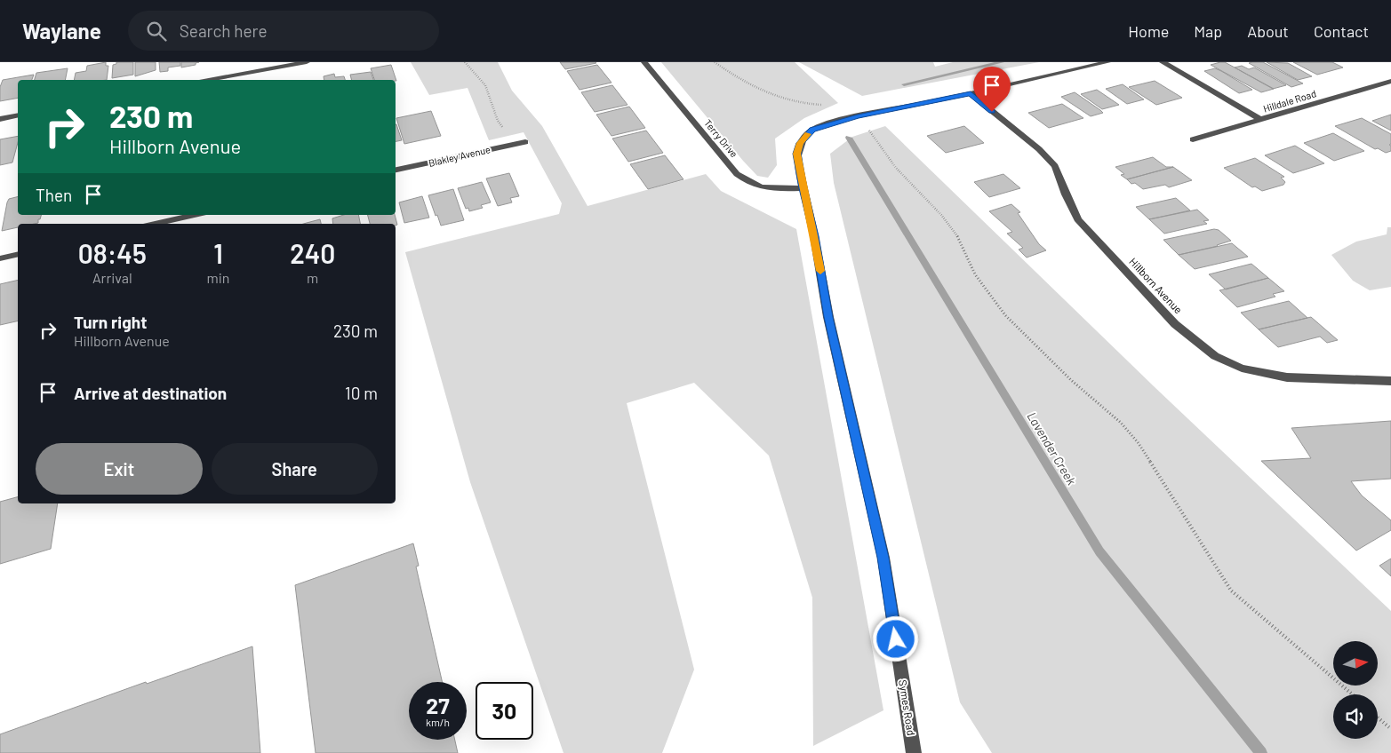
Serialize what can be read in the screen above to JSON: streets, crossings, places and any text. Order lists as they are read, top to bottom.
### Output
{
  "streets": {
    "street": [
      "Hilldale Road",
      "Terry Drive",
      "Blakley Avenue",
      "Hillborn Avenue",
      "Symes Road"
    ]
  },
  "crossings": [
    ["Terry Drive", "Symes Road"],
    ["Hillborn Avenue", "Symes Road"]
  ],
  "water": ["Lavender Creek"],
  "north": "right",
  "page": {
    "header": "Waylane",
    "search": "Search here",
    "nav": [
      "Home",
      "Map",
      "About",
      "Contact"
    ],
    "turn": ["230 m", "Hillborn Avenue"],
    "then": "Then",
    "eta": [
      "08:45",
      "Arrival",
      "1",
      "min",
      "240",
      "m"
    ],
    "list": [
      {
        "name": "Turn right",
        "note": "Hillborn Avenue",
        "value": "230 m"
      },
      {
        "name": "Arrive at destination",
        "value": "10 m"
      }
    ],
    "buttons": ["Exit", "Share"],
    "speed": "27 km/h",
    "limit": "30"
  }
}
